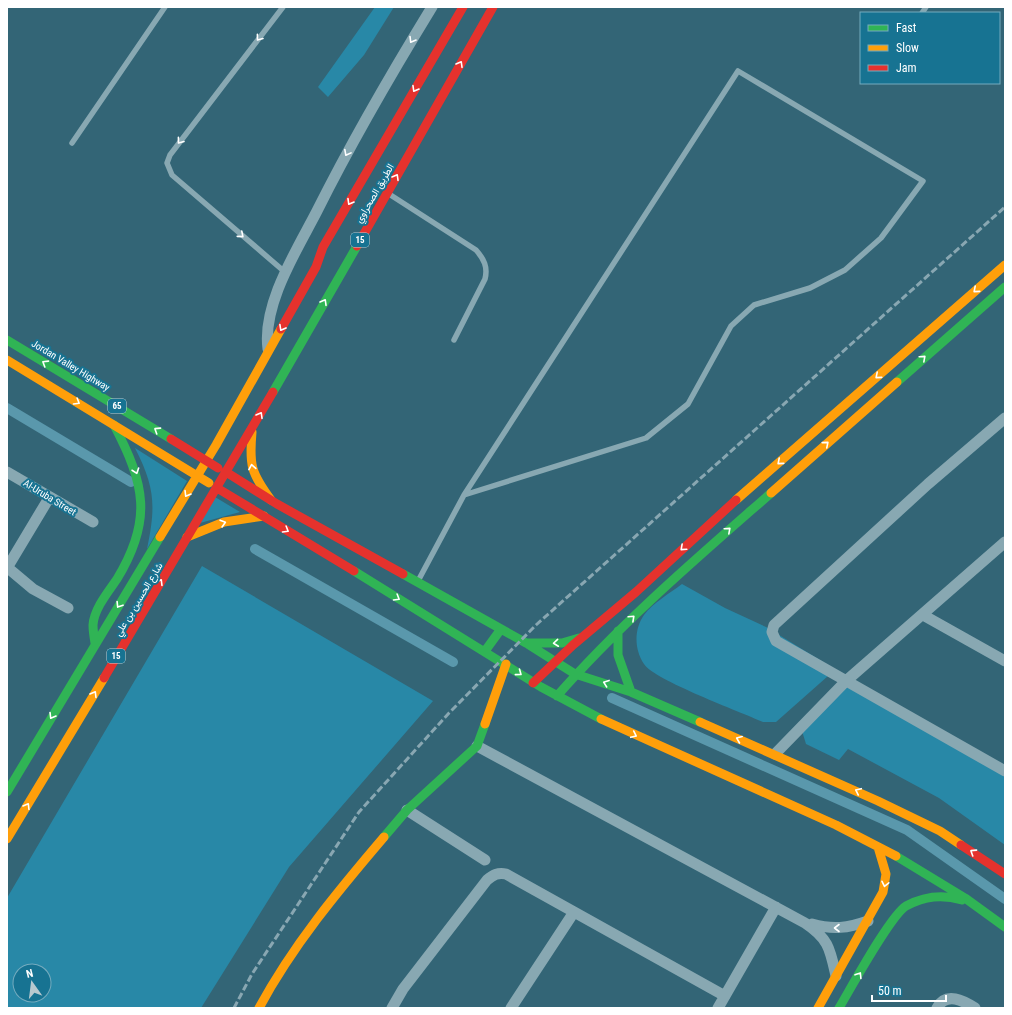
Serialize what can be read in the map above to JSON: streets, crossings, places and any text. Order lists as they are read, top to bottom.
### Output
{
  "streets": {
    "main road": [
      "الطريق الصحراوي",
      "15",
      "Jordan Valley Highway",
      "65",
      "شارع الحسين بن علي"
    ],
    "street": ["Al-Uruba Street"]
  },
  "crossings": [
    ["الطريق الصحراوي", "Jordan Valley Highway"],
    ["الطريق الصحراوي", "شارع الحسين بن علي"],
    ["Jordan Valley Highway", "شارع الحسين بن علي"],
    ["65", "شارع الحسين بن علي"]
  ],
  "legend": ["Fast", "Slow", "Jam"],
  "scale_bar": "50 m",
  "north": "top"
}
